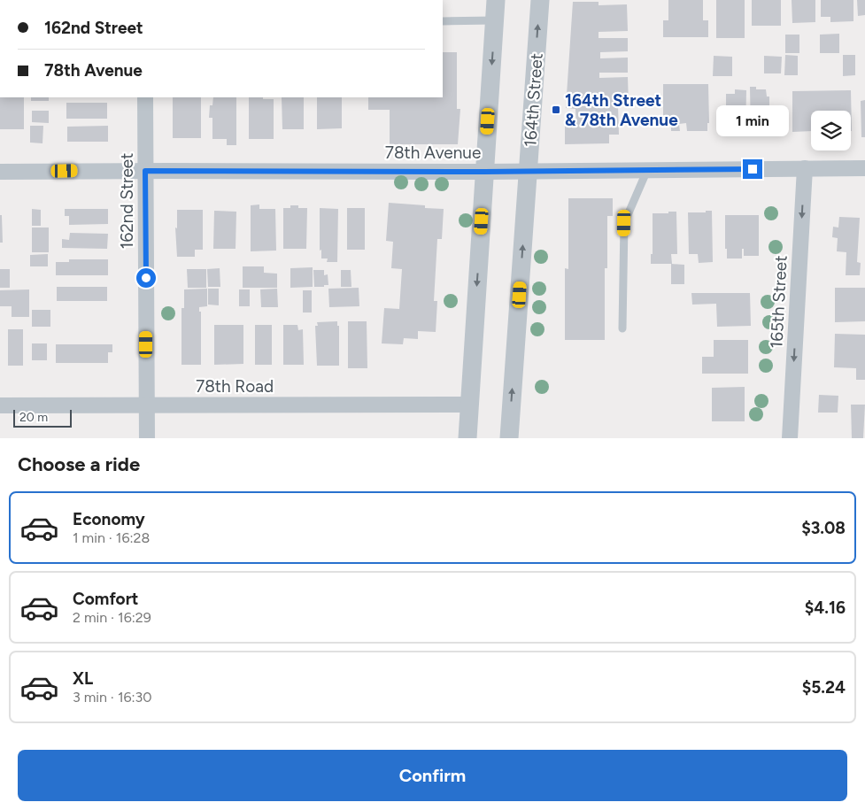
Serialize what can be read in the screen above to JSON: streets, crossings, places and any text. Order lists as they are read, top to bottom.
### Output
{
  "streets": {
    "street": [
      "164th Street",
      "78th Avenue",
      "162nd Street",
      "165th Street",
      "78th Road"
    ]
  },
  "crossings": [
    ["164th Street", "78th Avenue"],
    ["78th Avenue", "162nd Street"],
    ["78th Avenue", "165th Street"],
    ["162nd Street", "78th Road"]
  ],
  "one_way": ["165th Street"],
  "places": {
    "transit": ["164th Street & 78th Avenue"]
  },
  "scale_bar": "20 m",
  "page": {
    "banner": ["162nd Street", "78th Avenue"],
    "bubble": "1 min",
    "scale": "20 m",
    "heading": "Choose a ride",
    "list": [
      {
        "name": "Economy",
        "note": "1 min · 16:28",
        "value": "$3.08"
      },
      {
        "name": "Comfort",
        "note": "2 min · 16:29",
        "value": "$4.16"
      },
      {
        "name": "XL",
        "note": "3 min · 16:30",
        "value": "$5.24"
      }
    ],
    "buttons": "Confirm"
  }
}
